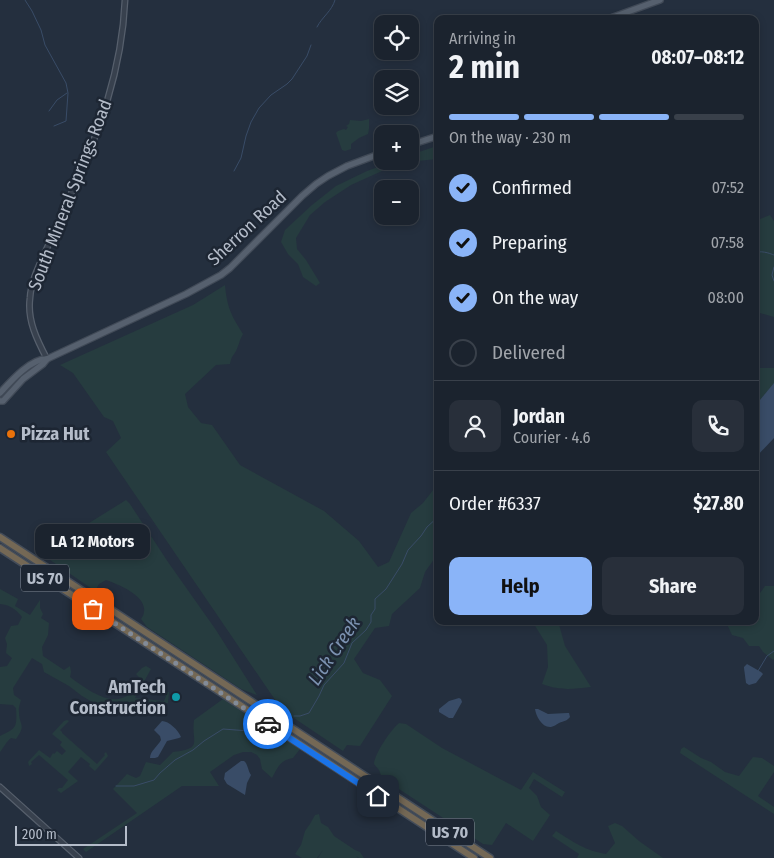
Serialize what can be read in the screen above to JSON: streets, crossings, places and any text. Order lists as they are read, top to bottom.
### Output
{
  "streets": {
    "highway": ["US 70"],
    "main road": ["Sherron Road"],
    "street": ["South Mineral Springs Road"]
  },
  "crossings": [
    ["South Mineral Springs Road", "Sherron Road"]
  ],
  "water": ["Lick Creek"],
  "places": ["Pizza Hut", "LA 12 Motors", "AmTech Construction"],
  "scale_bar": "200 m",
  "page": {
    "map_buttons": ["+", "−"],
    "heading": ["2 min", "Arriving in", "08:07–08:12"],
    "panel": [
      "Jordan",
      "Courier · 4.6",
      "Order #6337",
      "$27.80"
    ],
    "bar": "On the way · 230 m",
    "list": [
      ["Confirmed", "07:52"],
      ["Preparing", "07:58"],
      ["On the way", "08:00"],
      "Delivered"
    ],
    "bubble": "LA 12 Motors",
    "buttons": ["Help", "Share"],
    "scale": "200 m"
  }
}
